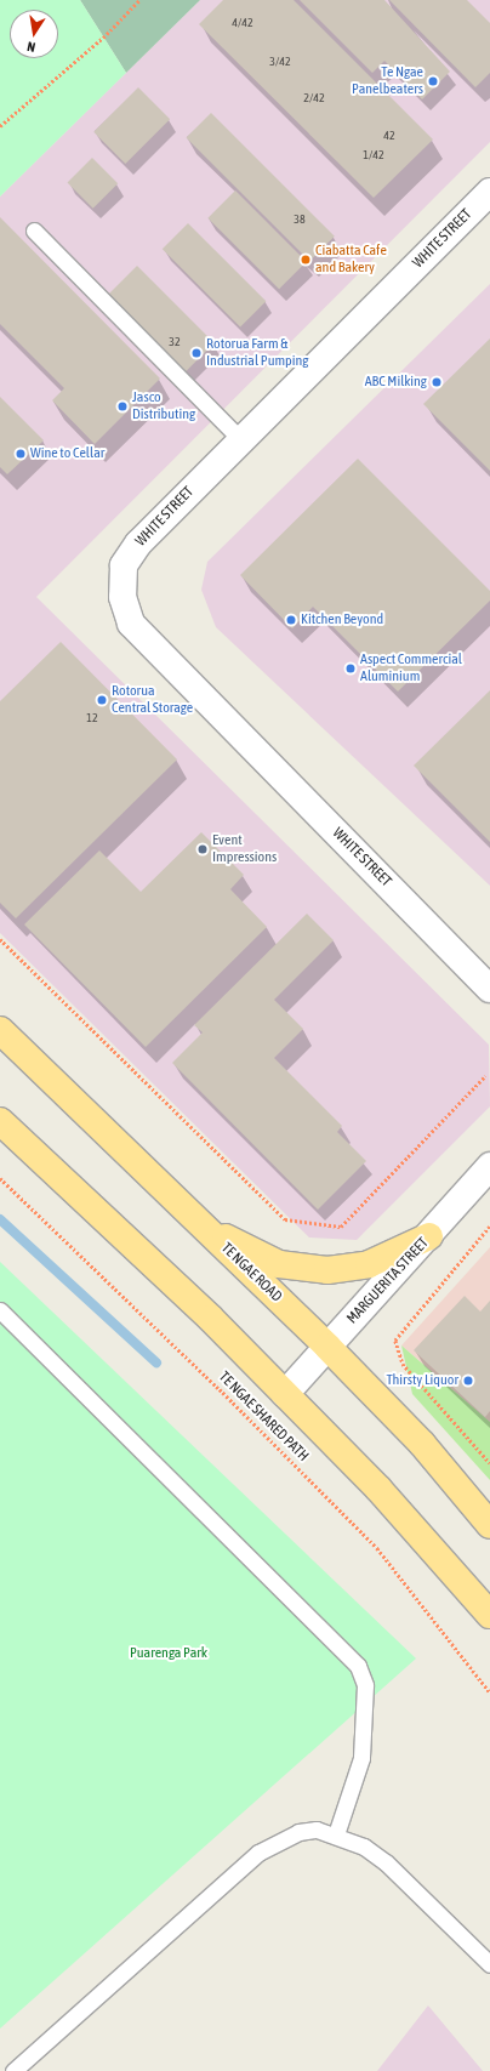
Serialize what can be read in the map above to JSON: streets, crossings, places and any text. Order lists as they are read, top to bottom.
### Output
{
  "streets": {
    "main road": ["TE NGAE ROAD"],
    "street": ["WHITE STREET", "MARGUERITA STREET"],
    "path": ["TE NGAE SHARED PATH"]
  },
  "crossings": [
    ["TE NGAE ROAD", "MARGUERITA STREET"]
  ],
  "parks": ["Puarenga Park"],
  "places": [
    "Te Ngae Panelbeaters",
    "Ciabatta Cafe and Bakery",
    "Rotorua Farm & Industrial Pumping",
    "ABC Milking",
    "Jasco Distributing",
    "Wine to Cellar",
    "Kitchen Beyond",
    "Aspect Commercial Aluminium",
    "Rotorua Central Storage",
    "Event Impressions",
    "Thirsty Liquor"
  ],
  "house_numbers": [
    "4/42",
    "3/42",
    "2/42",
    "42",
    "1/42",
    "38",
    "32",
    "12"
  ],
  "north": "bottom"
}
